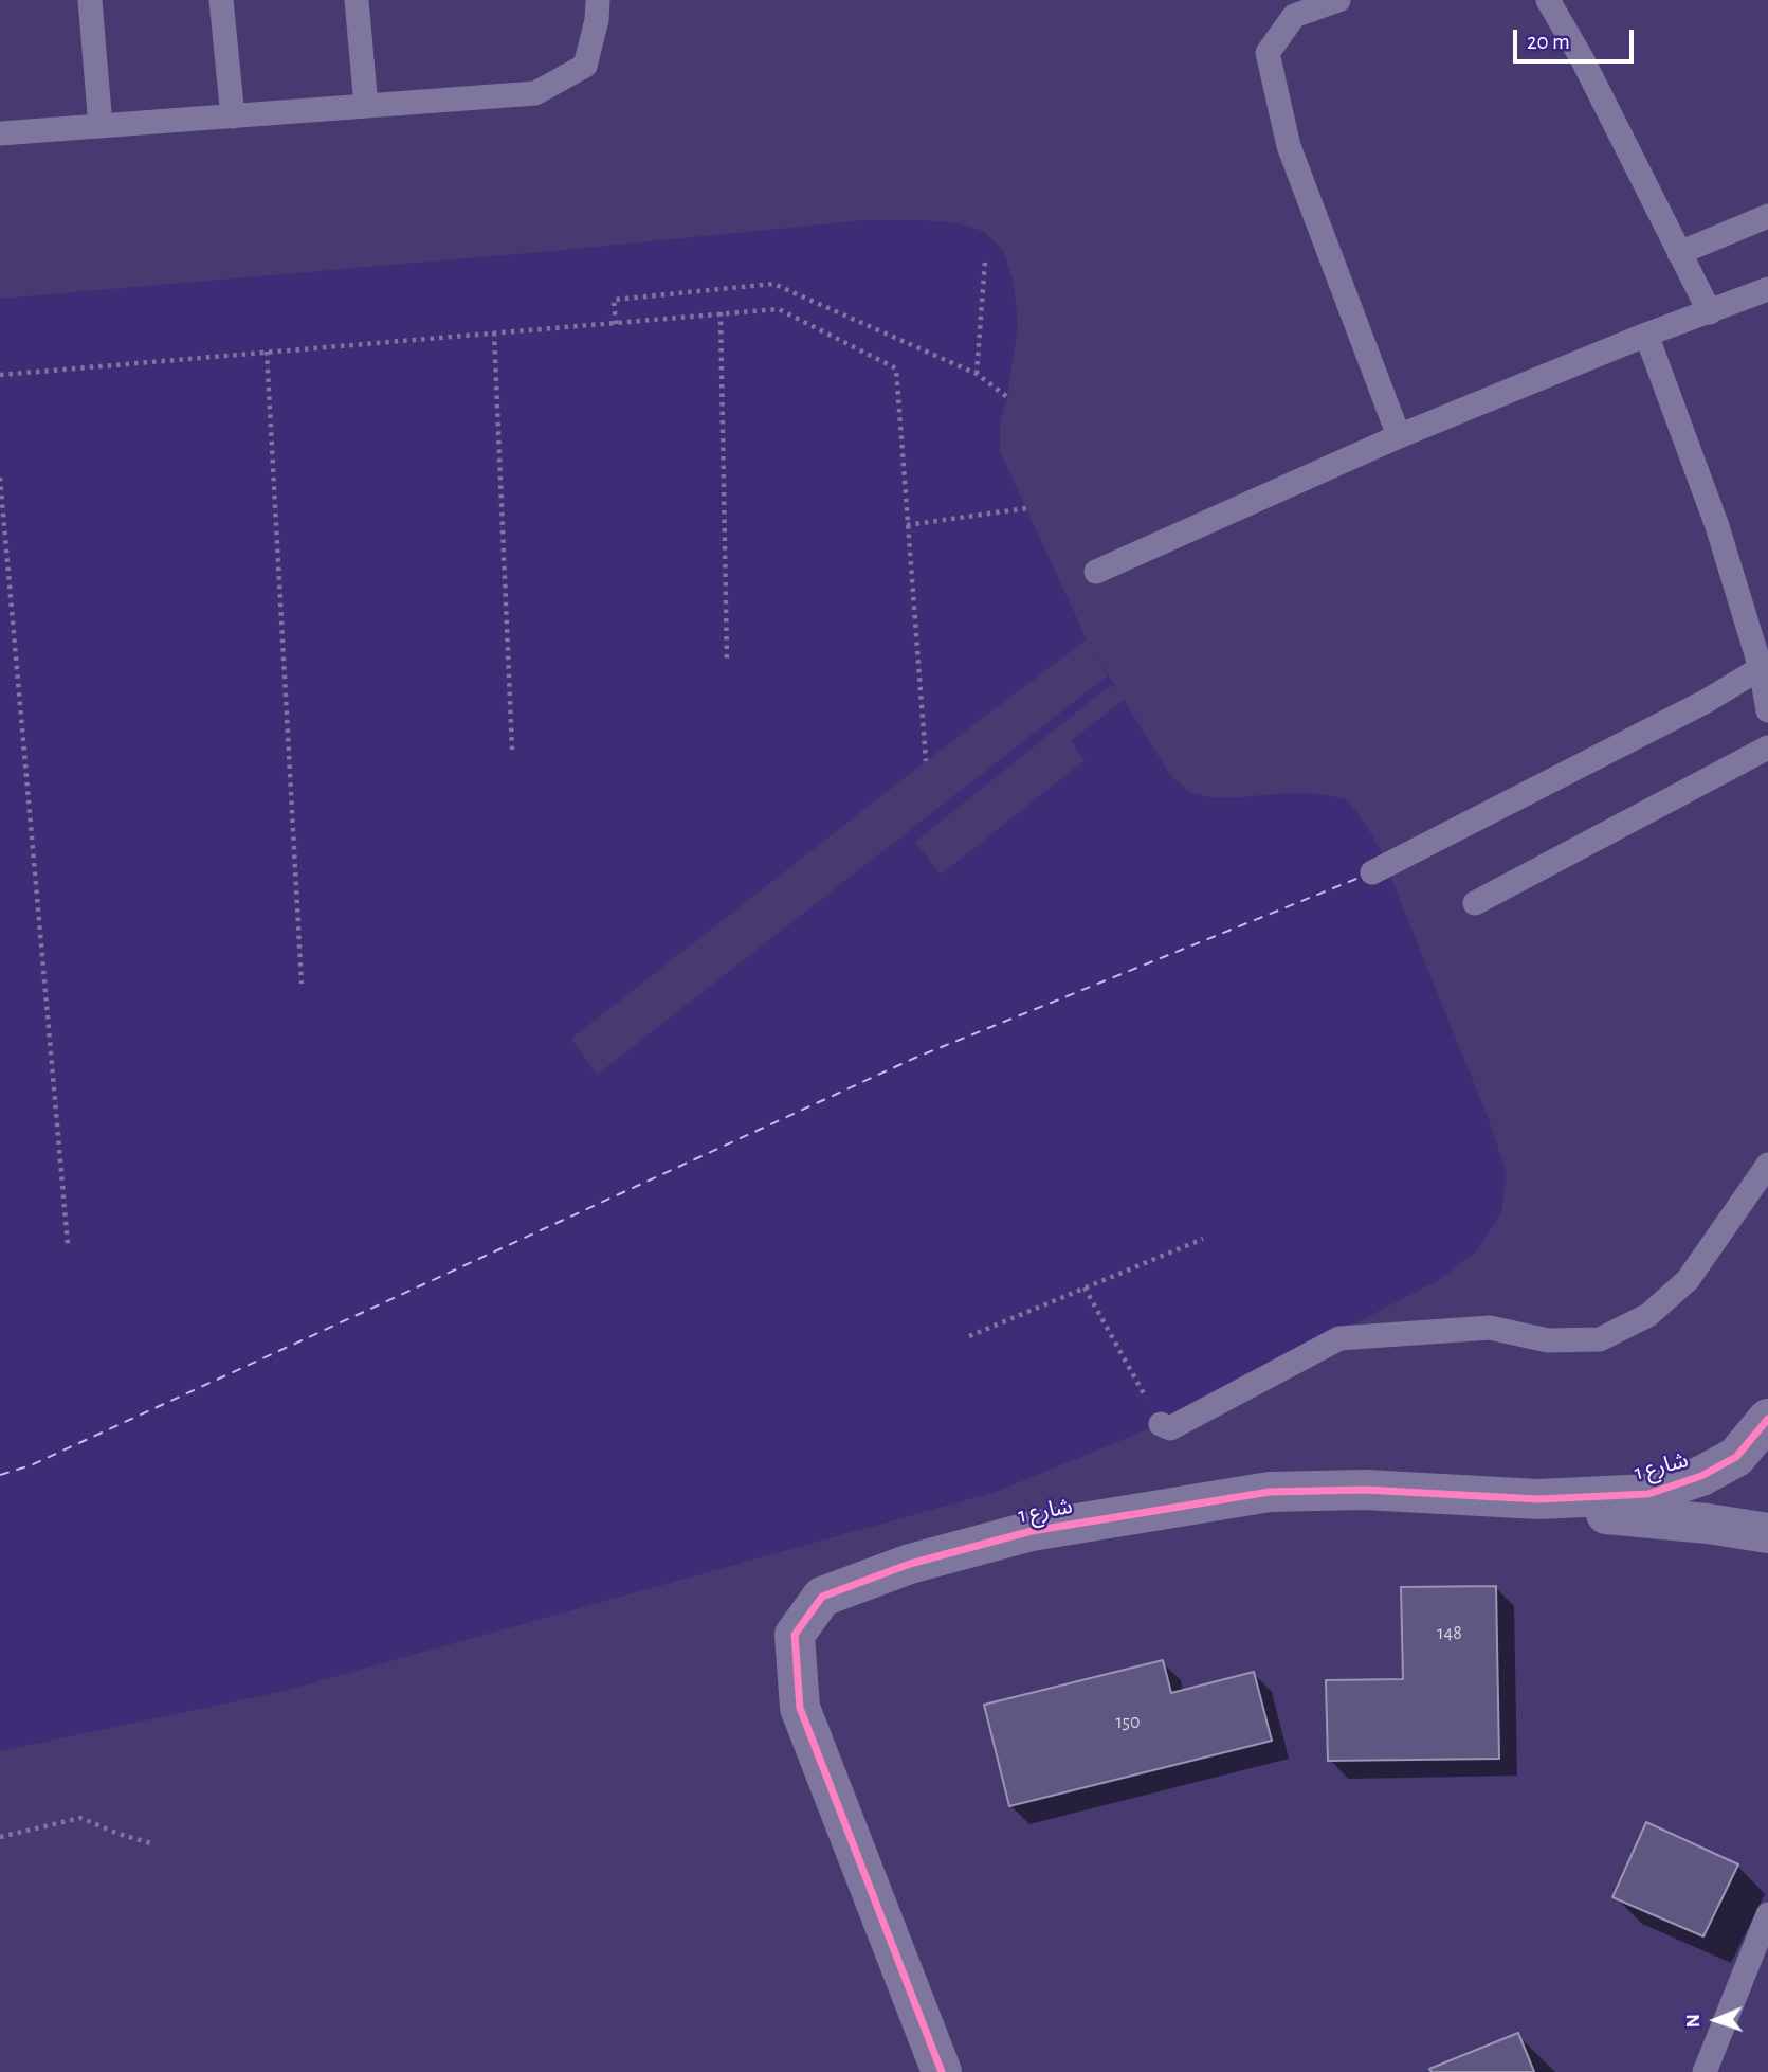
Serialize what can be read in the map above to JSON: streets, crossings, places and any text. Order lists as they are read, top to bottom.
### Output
{
  "streets": {
    "street": ["شارع 1"]
  },
  "house_numbers": ["148", "150"],
  "scale_bar": "20 m",
  "north": "left"
}
